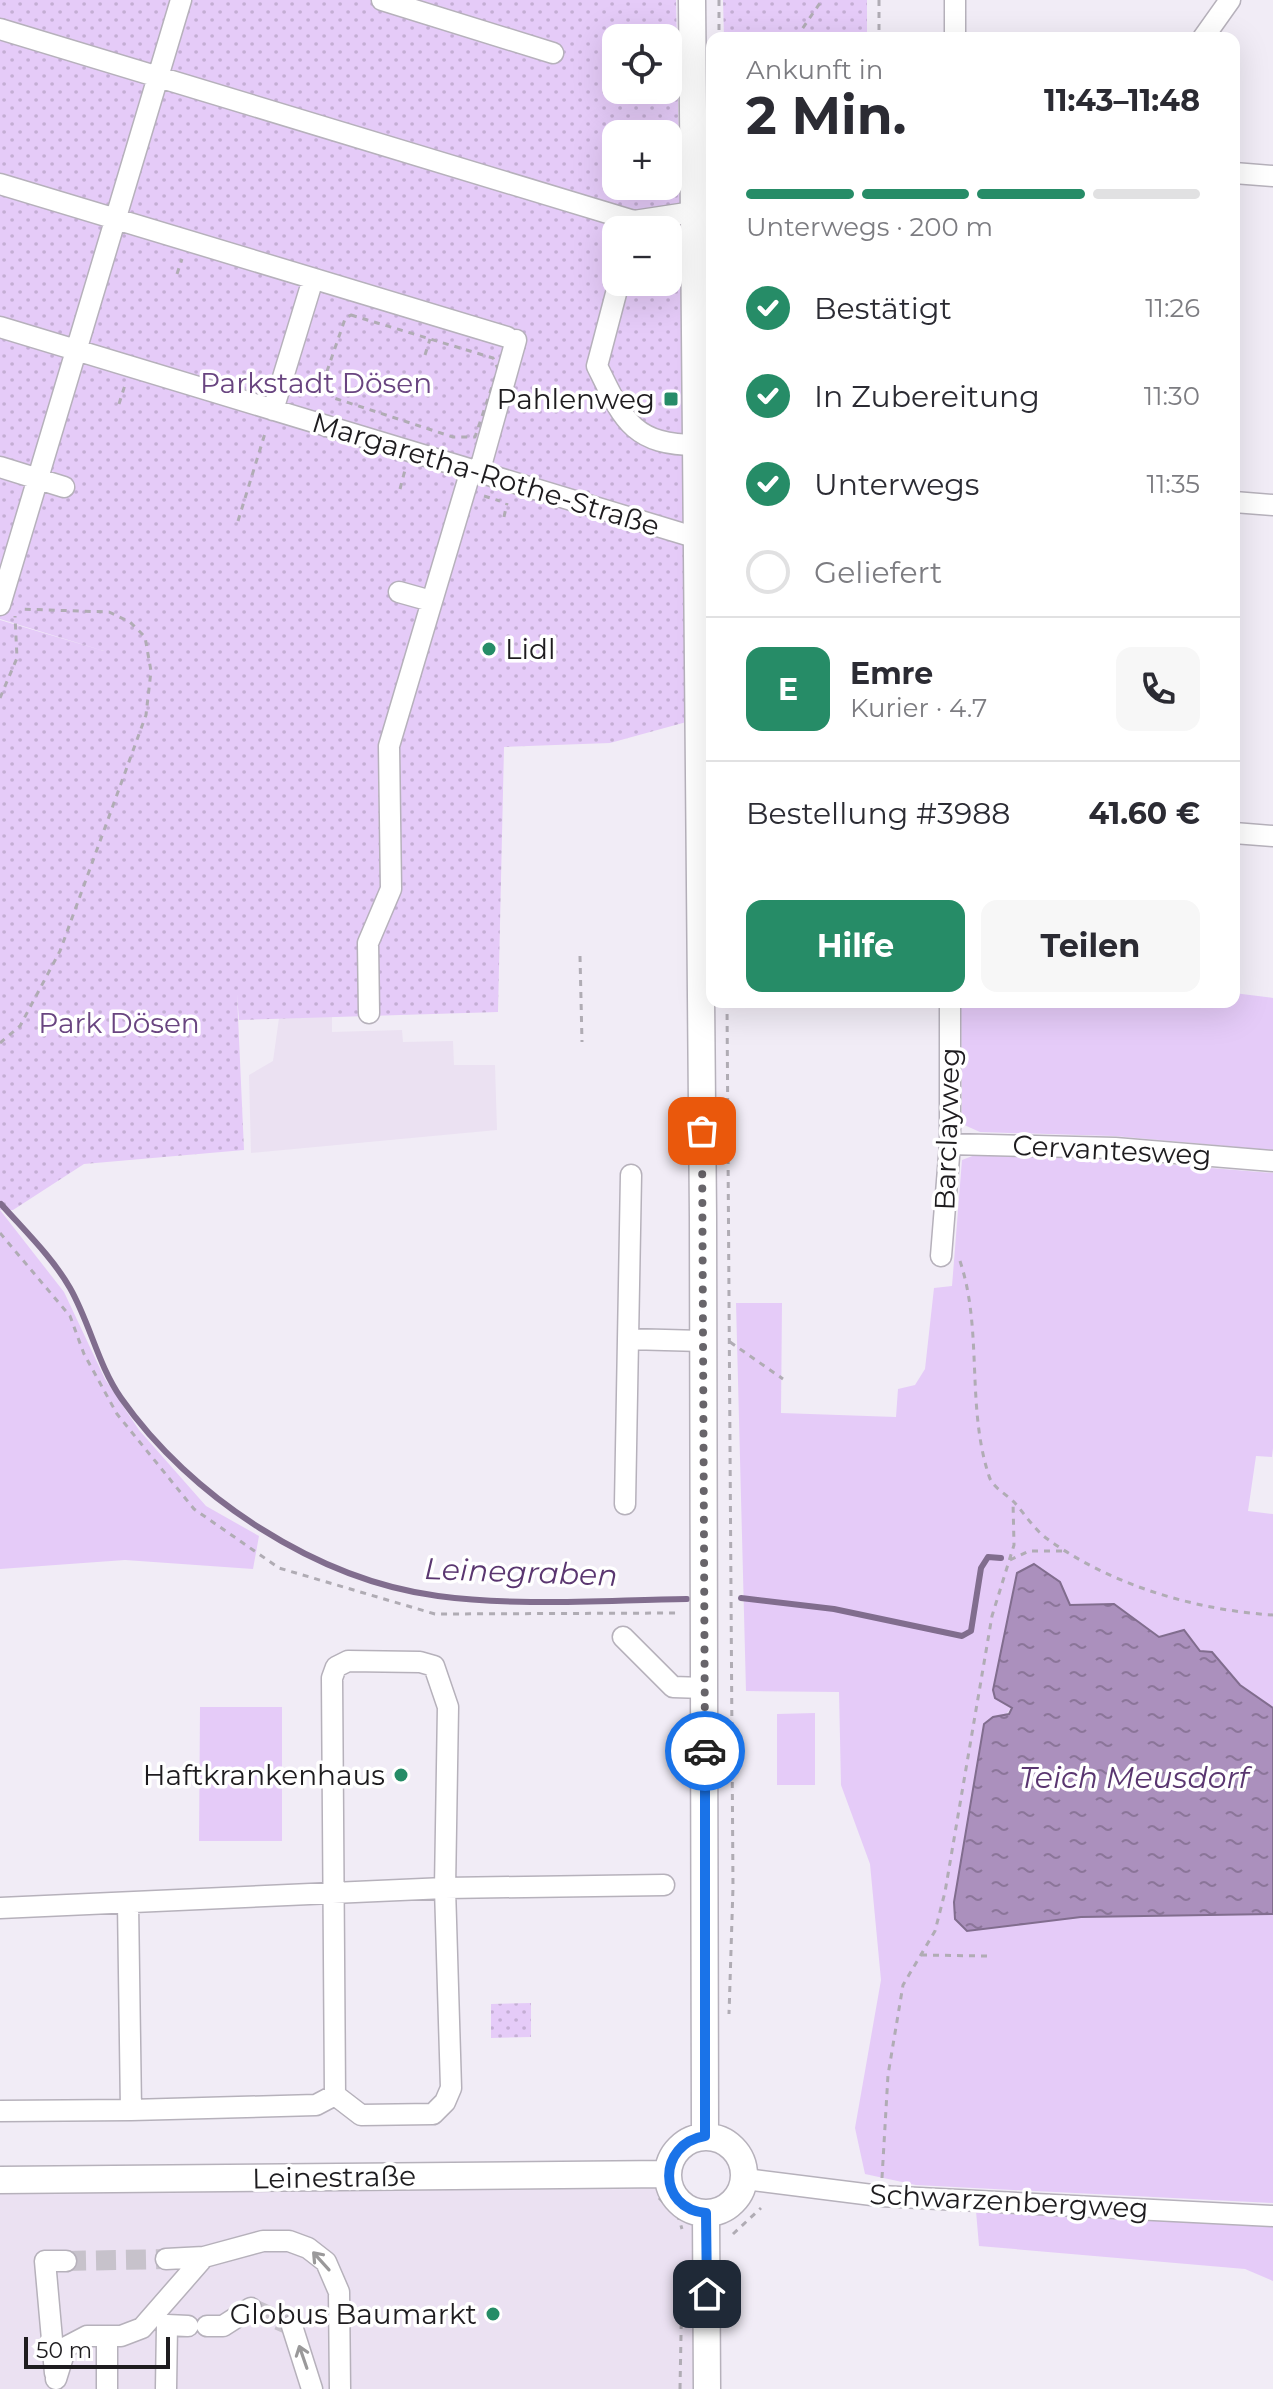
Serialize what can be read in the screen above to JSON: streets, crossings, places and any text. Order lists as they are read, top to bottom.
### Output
{
  "streets": {
    "main road": ["Leinestraße"],
    "street": [
      "Margaretha-Rothe-Straße",
      "Barclayweg",
      "Cervantesweg",
      "Schwarzenbergweg"
    ]
  },
  "crossings": [
    ["Barclayweg", "Cervantesweg"],
    ["Leinestraße", "Schwarzenbergweg"]
  ],
  "water": ["Leinegraben", "Teich Meusdorf"],
  "parks": ["Parkstadt Dösen", "Park Dösen"],
  "places": {
    "transit": ["Pahlenweg"],
    "other": ["Lidl", "Haftkrankenhaus", "Globus Baumarkt"]
  },
  "scale_bar": "50 m",
  "page": {
    "map_buttons": ["+", "−"],
    "heading": ["2 Min.", "Ankunft in", "11:43–11:48"],
    "panel": [
      "Emre",
      "Kurier · 4.7",
      "Bestellung #3988",
      "41.60 €"
    ],
    "bar": "Unterwegs · 200 m",
    "list": [
      ["Bestätigt", "11:26"],
      ["In Zubereitung", "11:30"],
      ["Unterwegs", "11:35"],
      "Geliefert"
    ],
    "round": "E",
    "buttons": ["Hilfe", "Teilen"],
    "scale": "50 m"
  }
}
